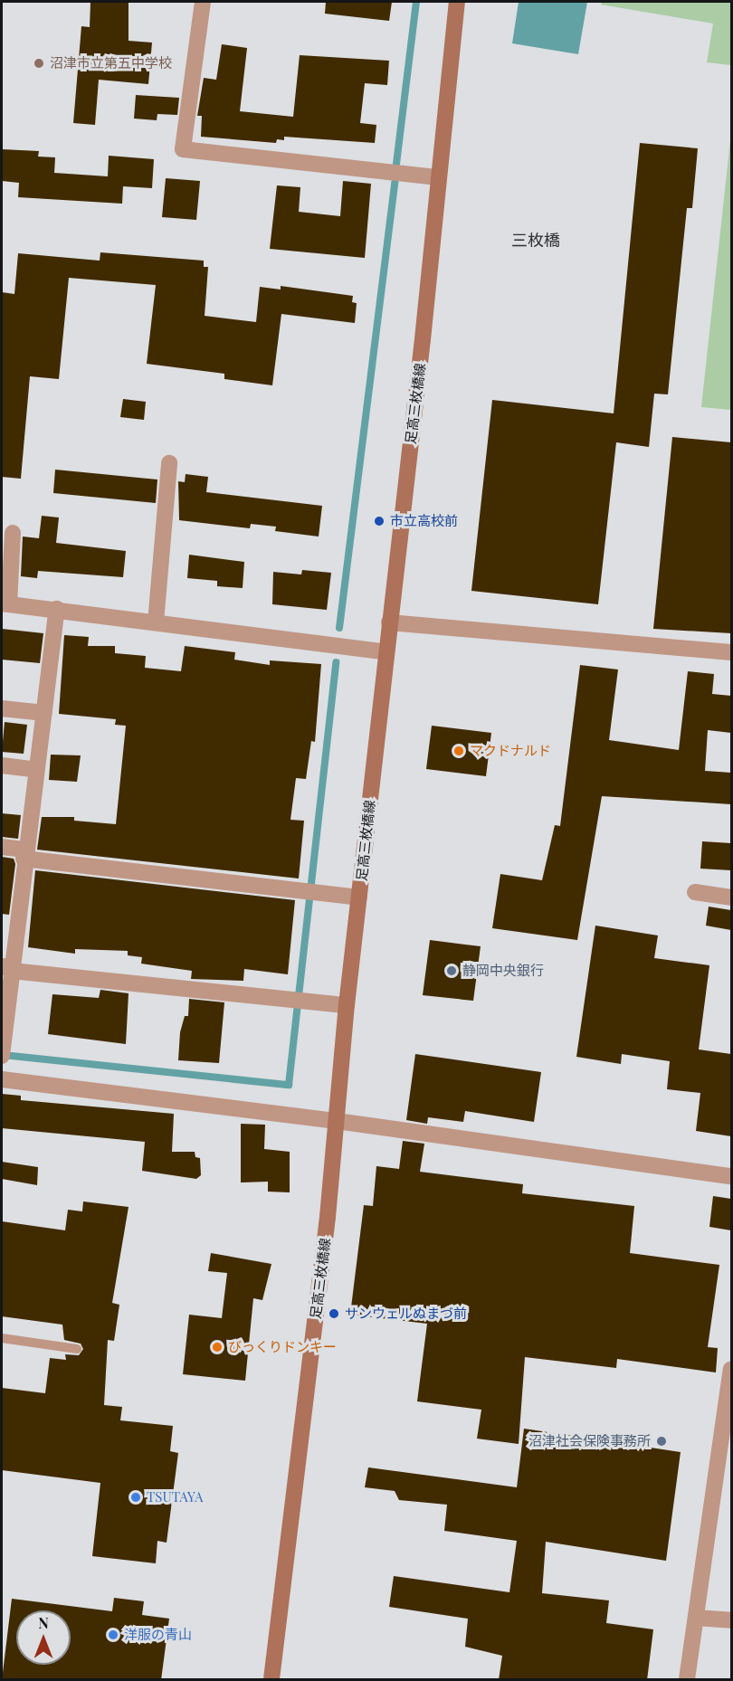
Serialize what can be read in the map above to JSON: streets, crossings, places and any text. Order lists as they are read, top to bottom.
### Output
{
  "streets": {
    "main road": ["足高三枚橋線"]
  },
  "districts": ["三枚橋"],
  "places": [
    "沼津市立第五中学校",
    "市立高校前",
    "マクドナルド",
    "静岡中央銀行",
    "サンウェルぬまづ前",
    "びっくりドンキー",
    "沼津社会保険事務所",
    "TSUTAYA",
    "洋服の青山"
  ],
  "north": "top"
}
